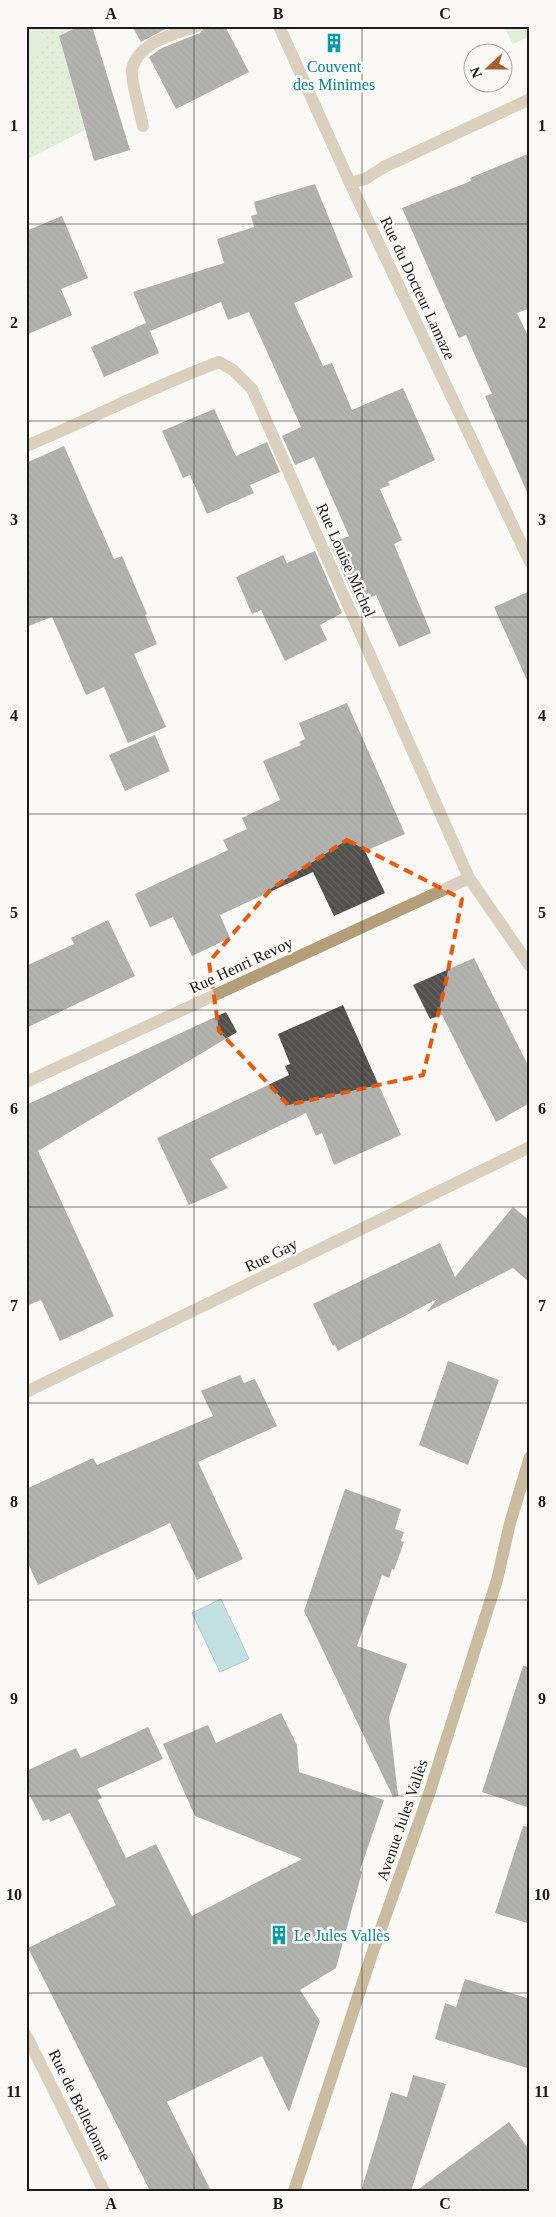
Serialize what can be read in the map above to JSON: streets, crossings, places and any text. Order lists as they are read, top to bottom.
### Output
{
  "streets": {
    "street": [
      "Rue du Docteur Lamaze",
      "Rue Louise Michel",
      "Rue Henri Revoy",
      "Rue Gay",
      "Avenue Jules Vallès",
      "Rue de Belledonne"
    ]
  },
  "crossings": [
    ["Rue Louise Michel", "Rue Henri Revoy"]
  ],
  "places": {
    "building": ["Couvent des Minimes", "Le Jules Vallès"]
  },
  "north": "left",
  "grid": {
    "columns": ["A", "B", "C"],
    "rows": [
      "1",
      "2",
      "3",
      "4",
      "5",
      "6",
      "7",
      "8",
      "9",
      "10",
      "11"
    ]
  }
}
